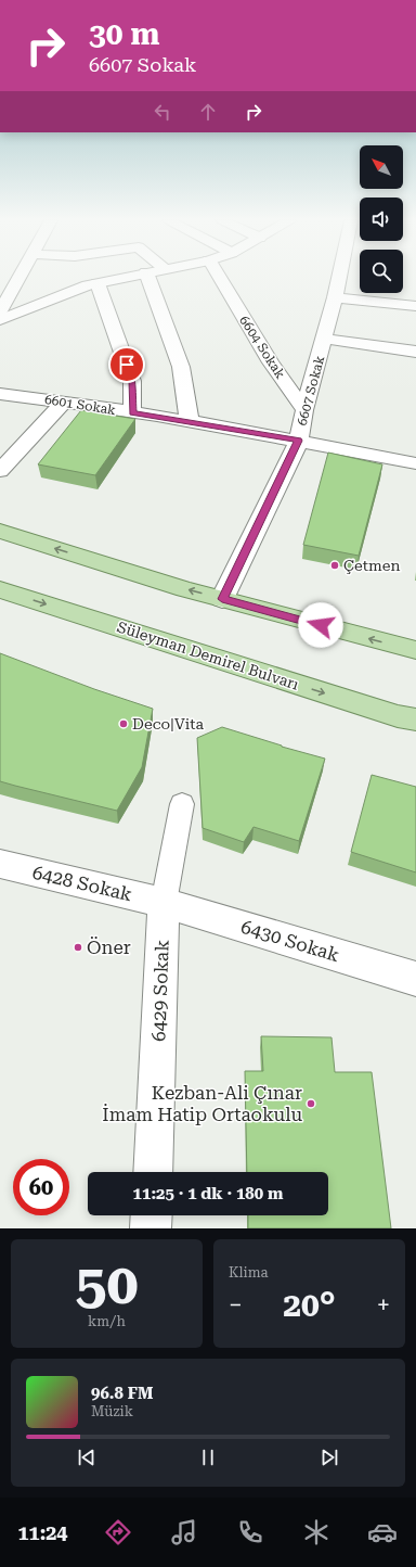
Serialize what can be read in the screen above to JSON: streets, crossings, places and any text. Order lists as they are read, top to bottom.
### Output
{
  "streets": {
    "main road": ["Süleyman Demirel Bulvarı"],
    "street": [
      "6604 Sokak",
      "6607 Sokak",
      "6601 Sokak",
      "6428 Sokak",
      "6430 Sokak",
      "6429 Sokak"
    ]
  },
  "crossings": [
    ["6604 Sokak", "6607 Sokak"],
    ["6607 Sokak", "6601 Sokak"],
    ["6428 Sokak", "6430 Sokak"],
    ["6428 Sokak", "6429 Sokak"],
    ["6430 Sokak", "6429 Sokak"]
  ],
  "places": [
    "Çetmen",
    "Deco|Vita",
    "Öner",
    "Kezban-Ali Çınar İmam Hatip Ortaokulu"
  ],
  "north": "top left",
  "page": {
    "turn": ["30 m", "6607 Sokak"],
    "limit": "60",
    "trip": "11:25 · 1 dk · 180 m",
    "tile": [
      ["50", "km/h"],
      "Klima"
    ],
    "heat": ["−", "20°", "+"],
    "song": ["96.8 FM", "Müzik"],
    "tabs": "11:24"
  }
}
